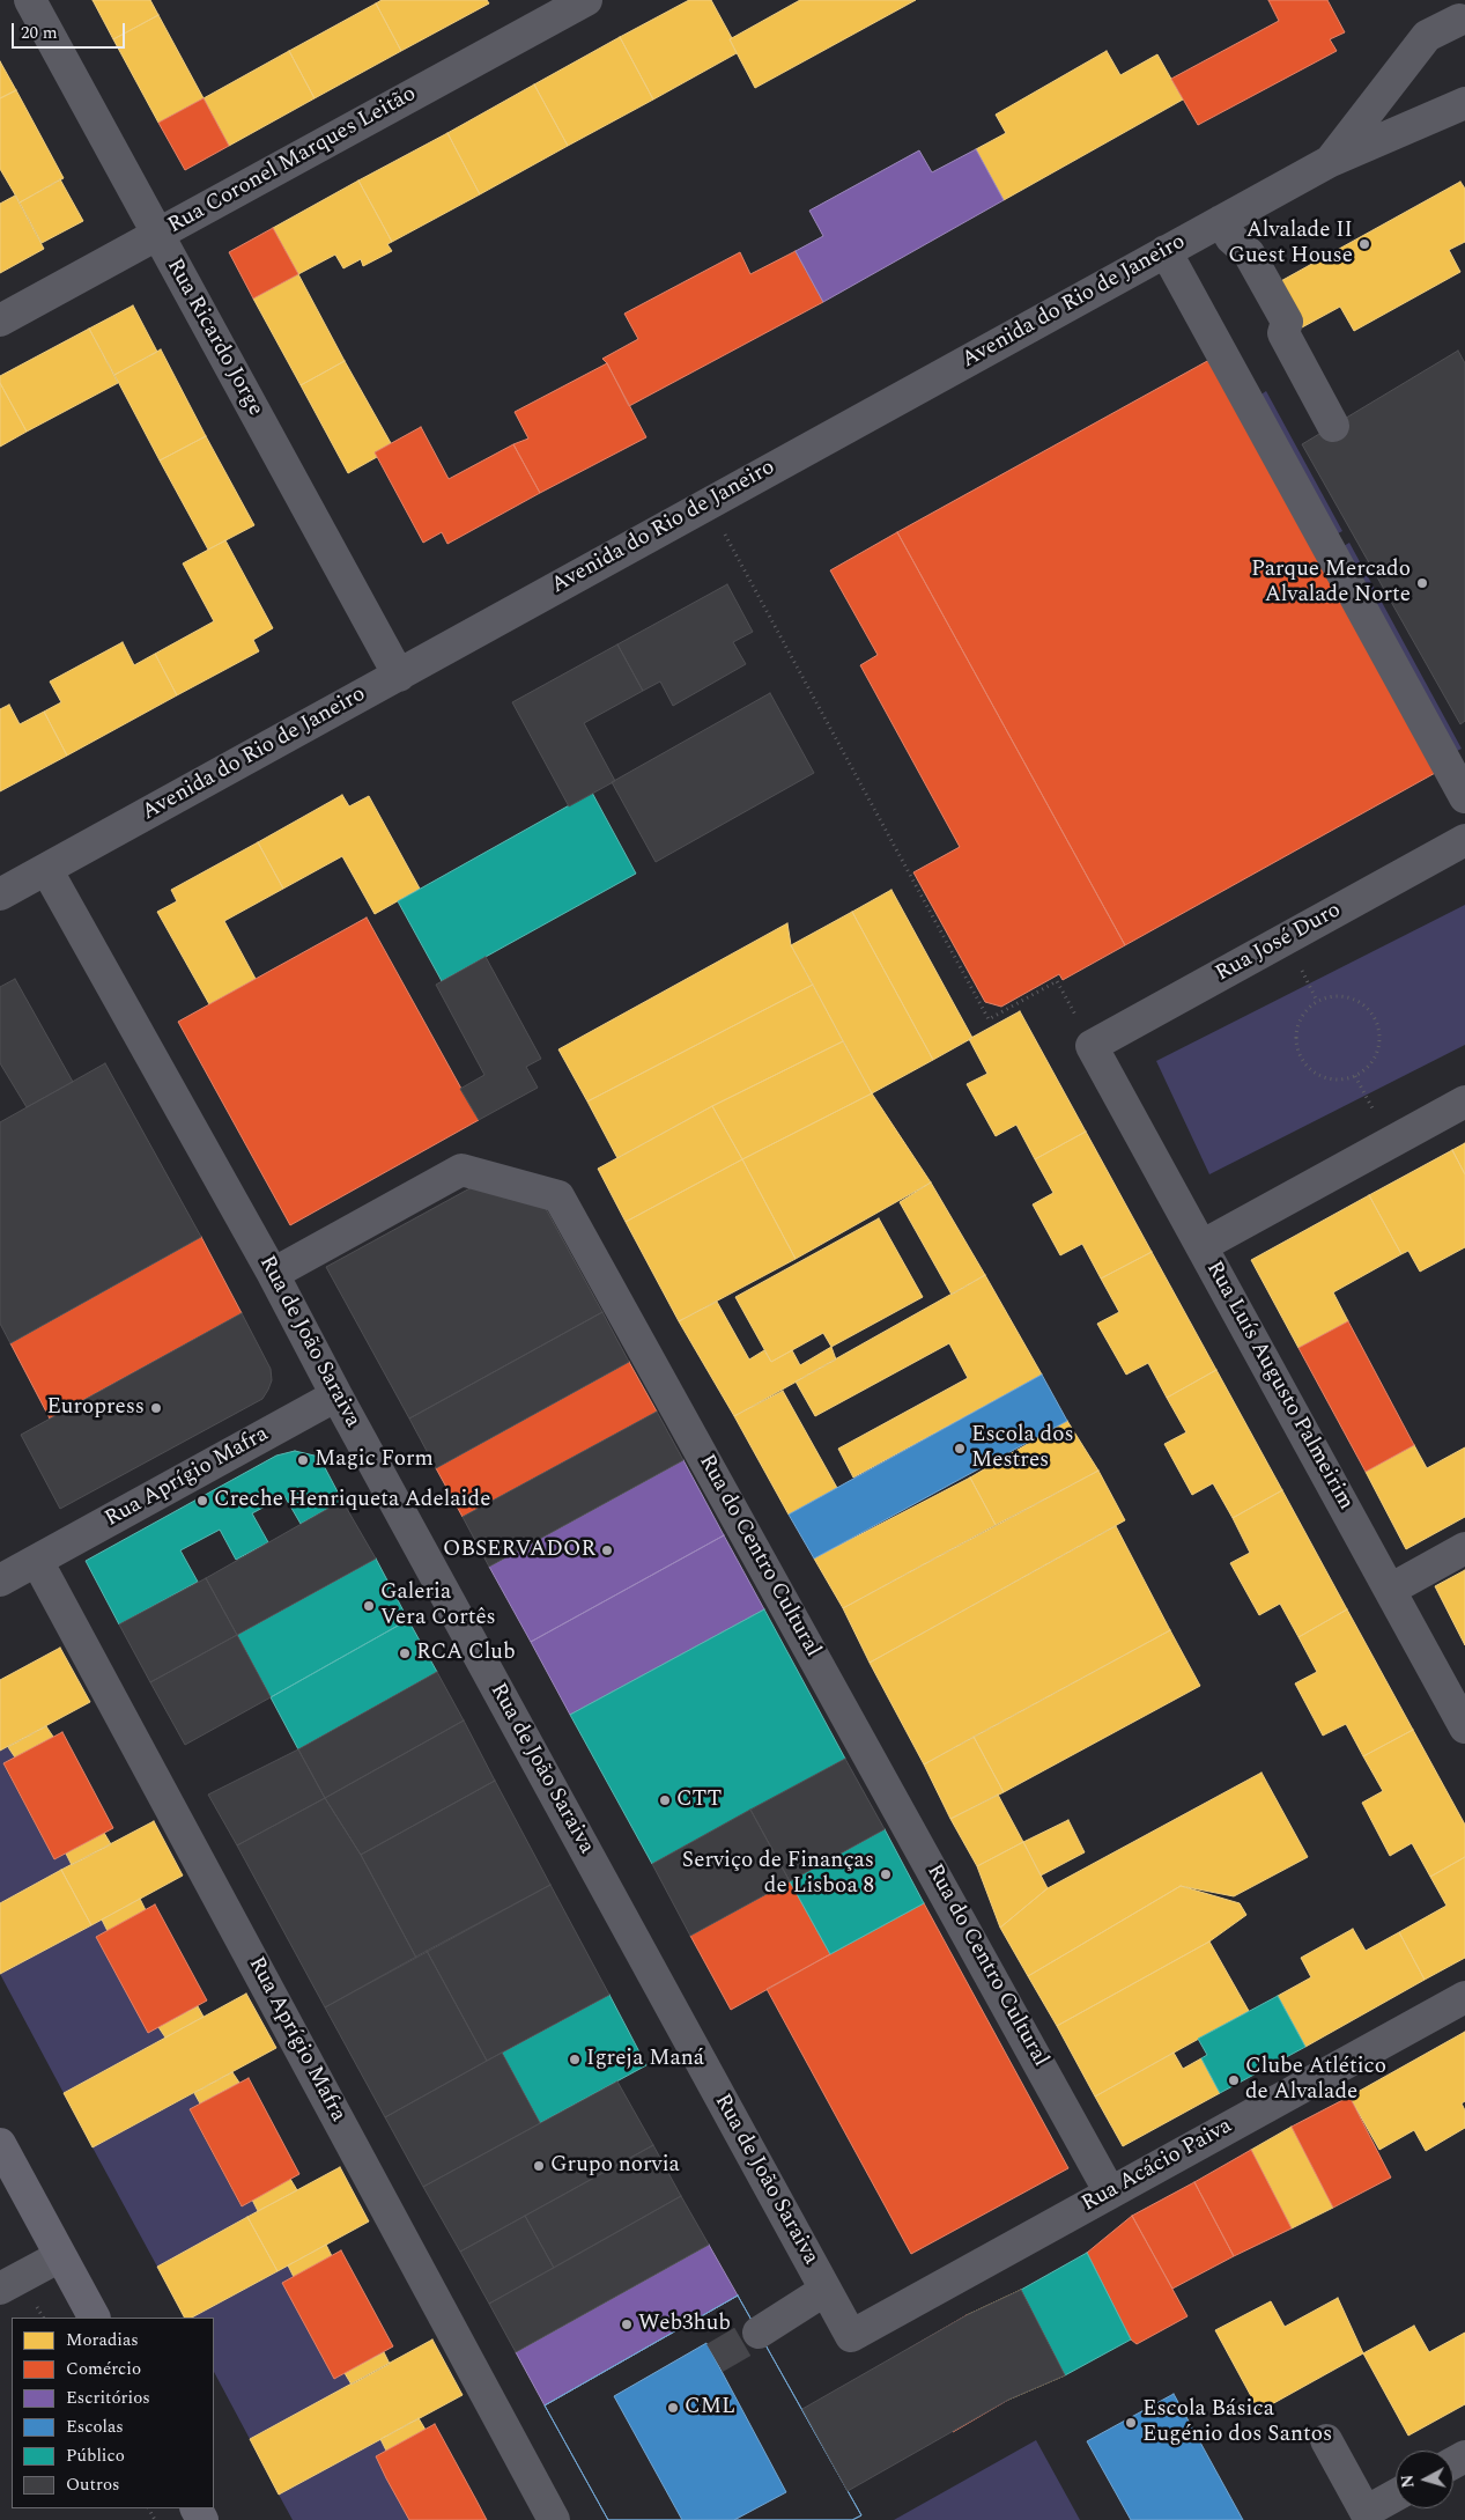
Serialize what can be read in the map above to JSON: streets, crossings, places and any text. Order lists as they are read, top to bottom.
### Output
{
  "streets": {
    "street": [
      "Rua Coronel Marques Leitão",
      "Avenida do Rio de Janeiro",
      "Rua Ricardo Jorge",
      "Rua José Duro",
      "Rua de João Saraiva",
      "Rua Luís Augusto Palmeirim",
      "Rua Aprígio Mafra",
      "Rua do Centro Cultural",
      "Rua Acácio Paiva"
    ]
  },
  "crossings": [
    ["Rua Coronel Marques Leitão", "Rua Ricardo Jorge"],
    ["Avenida do Rio de Janeiro", "Rua Ricardo Jorge"],
    ["Avenida do Rio de Janeiro", "Rua de João Saraiva"],
    ["Rua José Duro", "Rua Luís Augusto Palmeirim"],
    ["Rua de João Saraiva", "Rua Aprígio Mafra"],
    ["Rua de João Saraiva", "Rua do Centro Cultural"],
    ["Rua de João Saraiva", "Rua Acácio Paiva"],
    ["Rua do Centro Cultural", "Rua Acácio Paiva"]
  ],
  "places": [
    "Alvalade II Guest House",
    "Parque Mercado Alvalade Norte",
    "Europress",
    "Escola dos Mestres",
    "Magic Form",
    "Creche Henriqueta Adelaide",
    "OBSERVADOR",
    "Galeria Vera Cortês",
    "RCA Club",
    "CTT",
    "Serviço de Finanças de Lisboa 8",
    "Igreja Maná",
    "Clube Atlético de Alvalade",
    "Grupo norvia",
    "Web3hub",
    "CML",
    "Escola Básica Eugénio dos Santos"
  ],
  "legend": [
    "Moradias",
    "Comércio",
    "Escritórios",
    "Escolas",
    "Público",
    "Outros"
  ],
  "scale_bar": "20 m",
  "north": "left"
}
